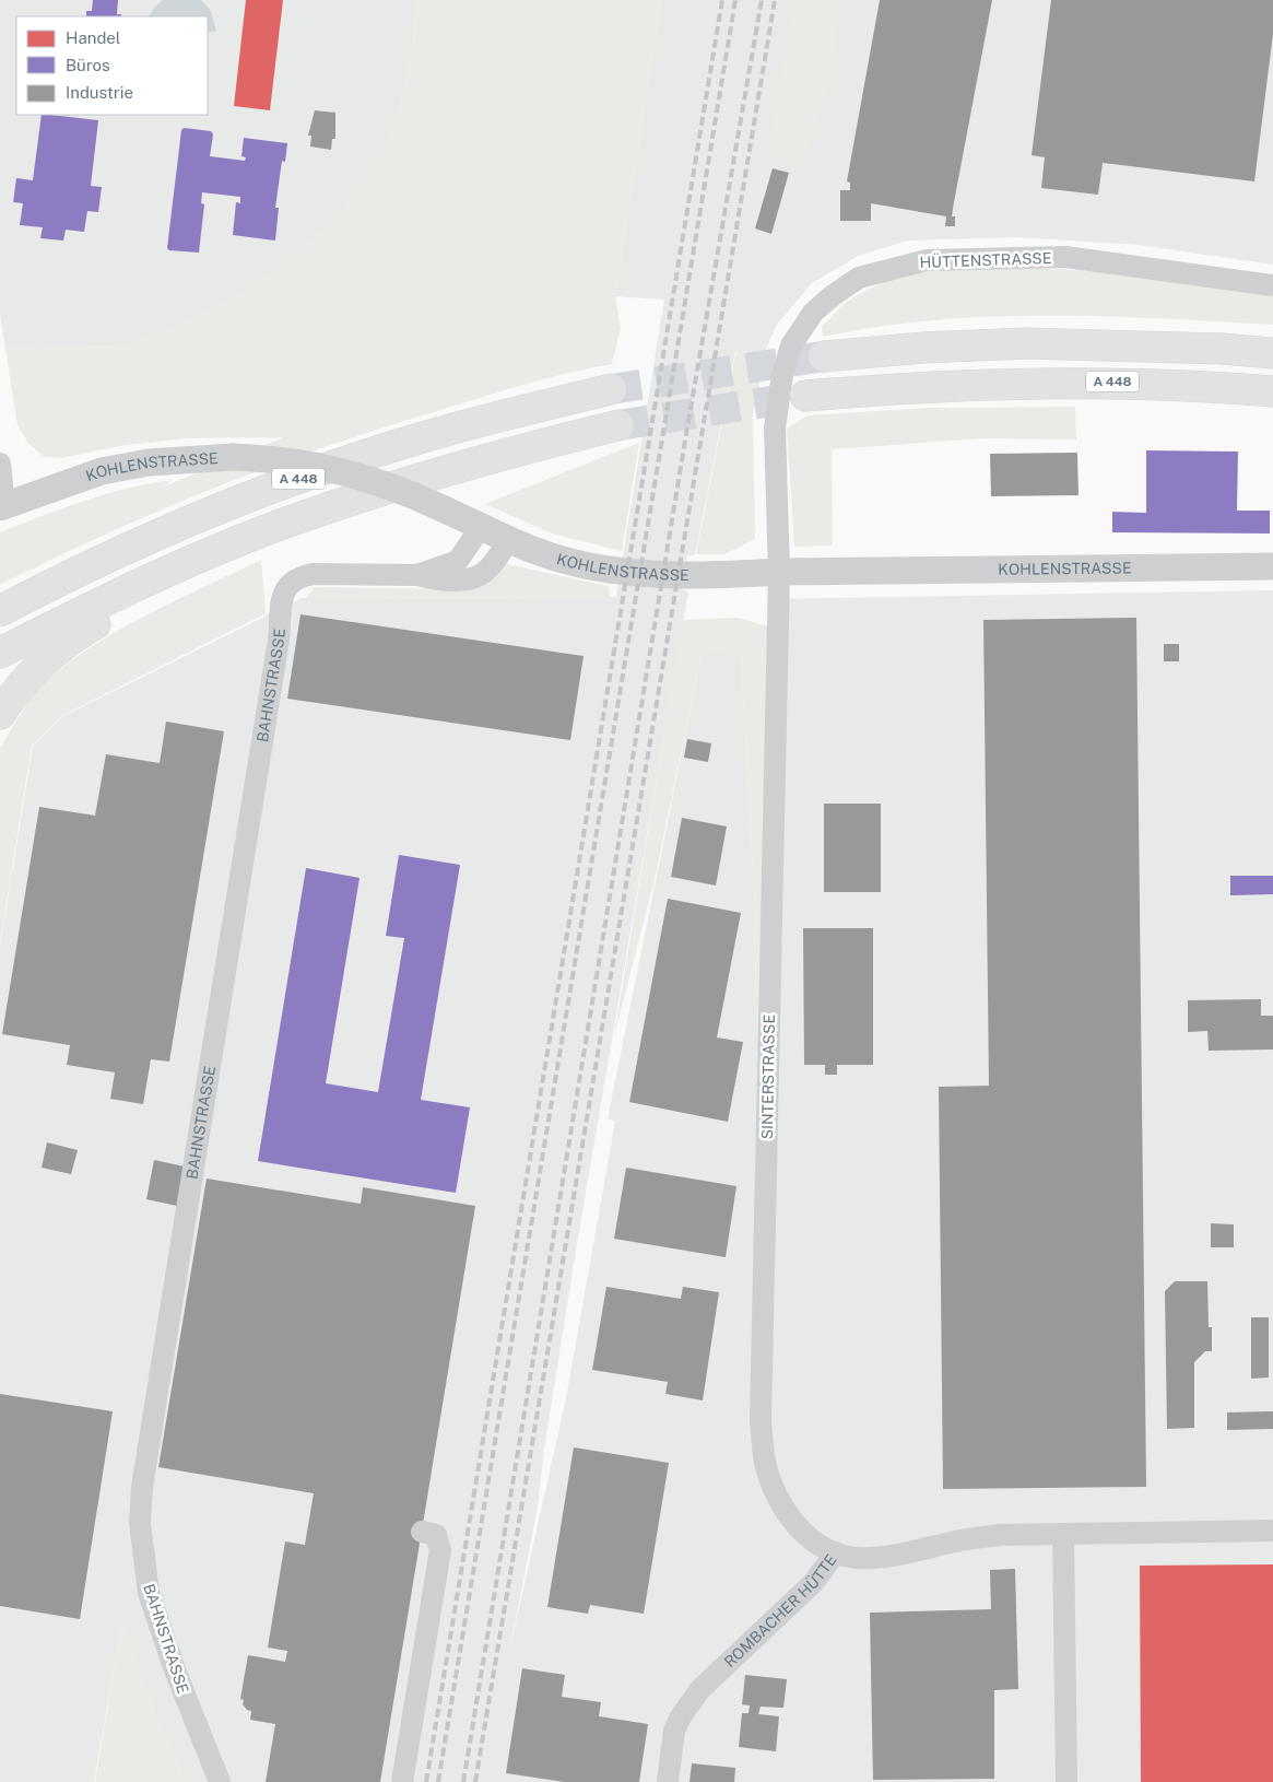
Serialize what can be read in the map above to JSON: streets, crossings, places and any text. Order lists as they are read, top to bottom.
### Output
{
  "streets": {
    "highway": ["A 448"],
    "street": [
      "HÜTTENSTRASSE",
      "KOHLENSTRASSE",
      "BAHNSTRASSE",
      "SINTERSTRASSE",
      "ROMBACHER HÜTTE"
    ]
  },
  "crossings": [
    ["HÜTTENSTRASSE", "KOHLENSTRASSE"],
    ["HÜTTENSTRASSE", "SINTERSTRASSE"],
    ["KOHLENSTRASSE", "BAHNSTRASSE"],
    ["KOHLENSTRASSE", "SINTERSTRASSE"],
    ["SINTERSTRASSE", "ROMBACHER HÜTTE"]
  ],
  "legend": ["Handel", "Büros", "Industrie"]
}
